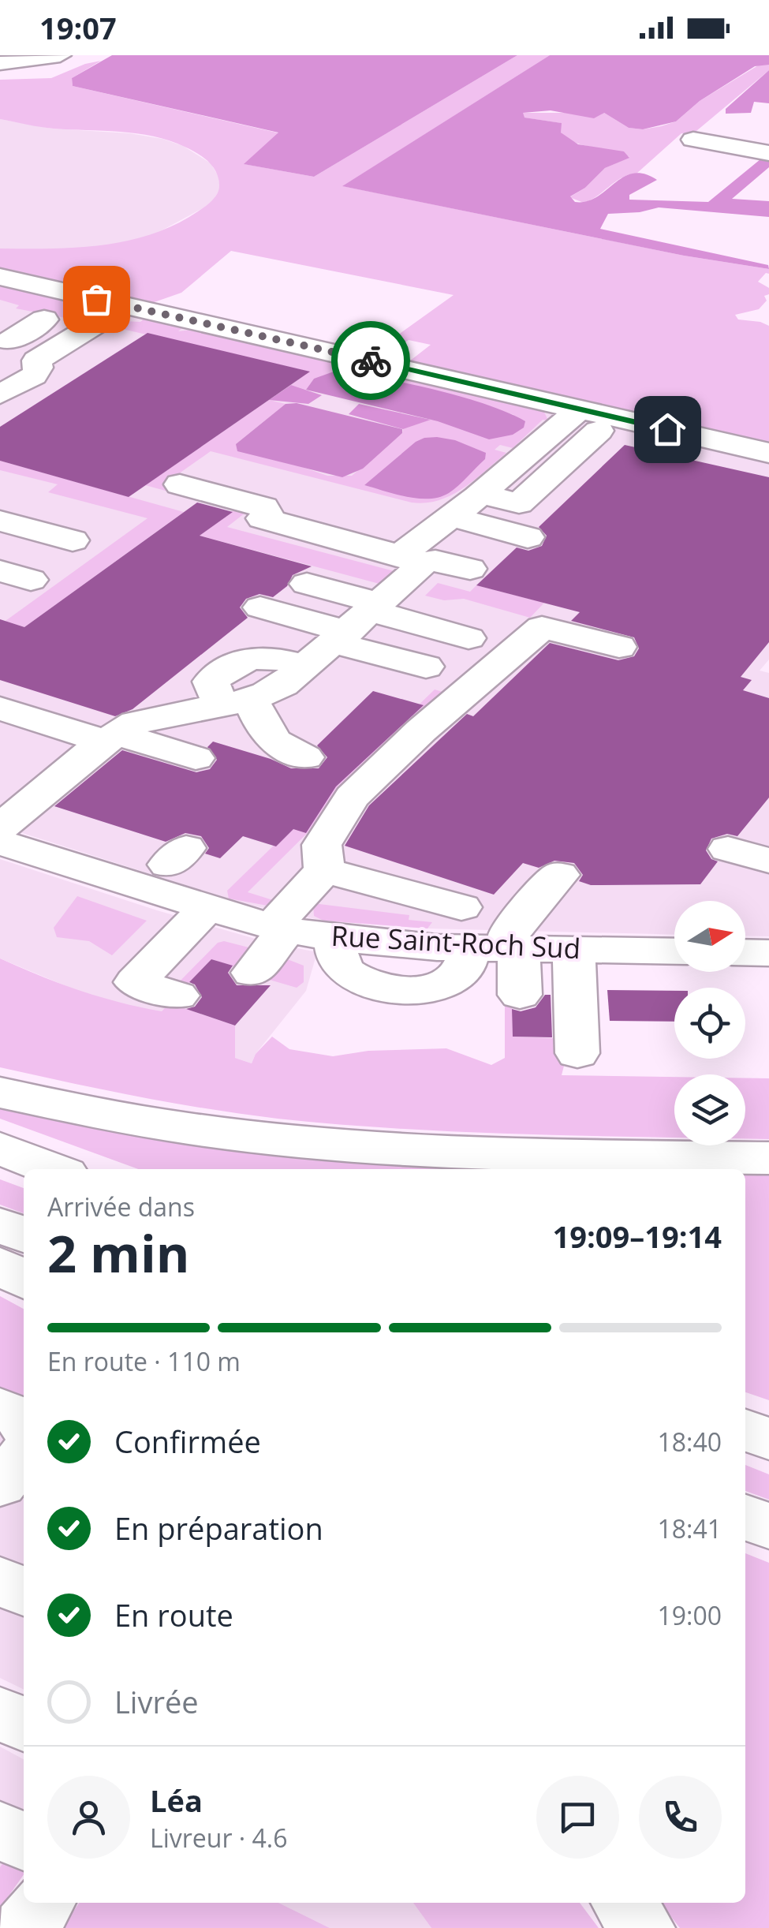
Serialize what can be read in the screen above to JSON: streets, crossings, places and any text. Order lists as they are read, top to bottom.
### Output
{
  "streets": {
    "main road": ["Rue Saint-Roch Sud"]
  },
  "north": "right",
  "page": {
    "status": "19:07",
    "heading": ["2 min", "Arrivée dans", "19:09–19:14"],
    "panel": ["Léa", "Livreur · 4.6"],
    "bar": "En route · 110 m",
    "list": [
      ["Confirmée", "18:40"],
      ["En préparation", "18:41"],
      ["En route", "19:00"],
      "Livrée"
    ]
  }
}
